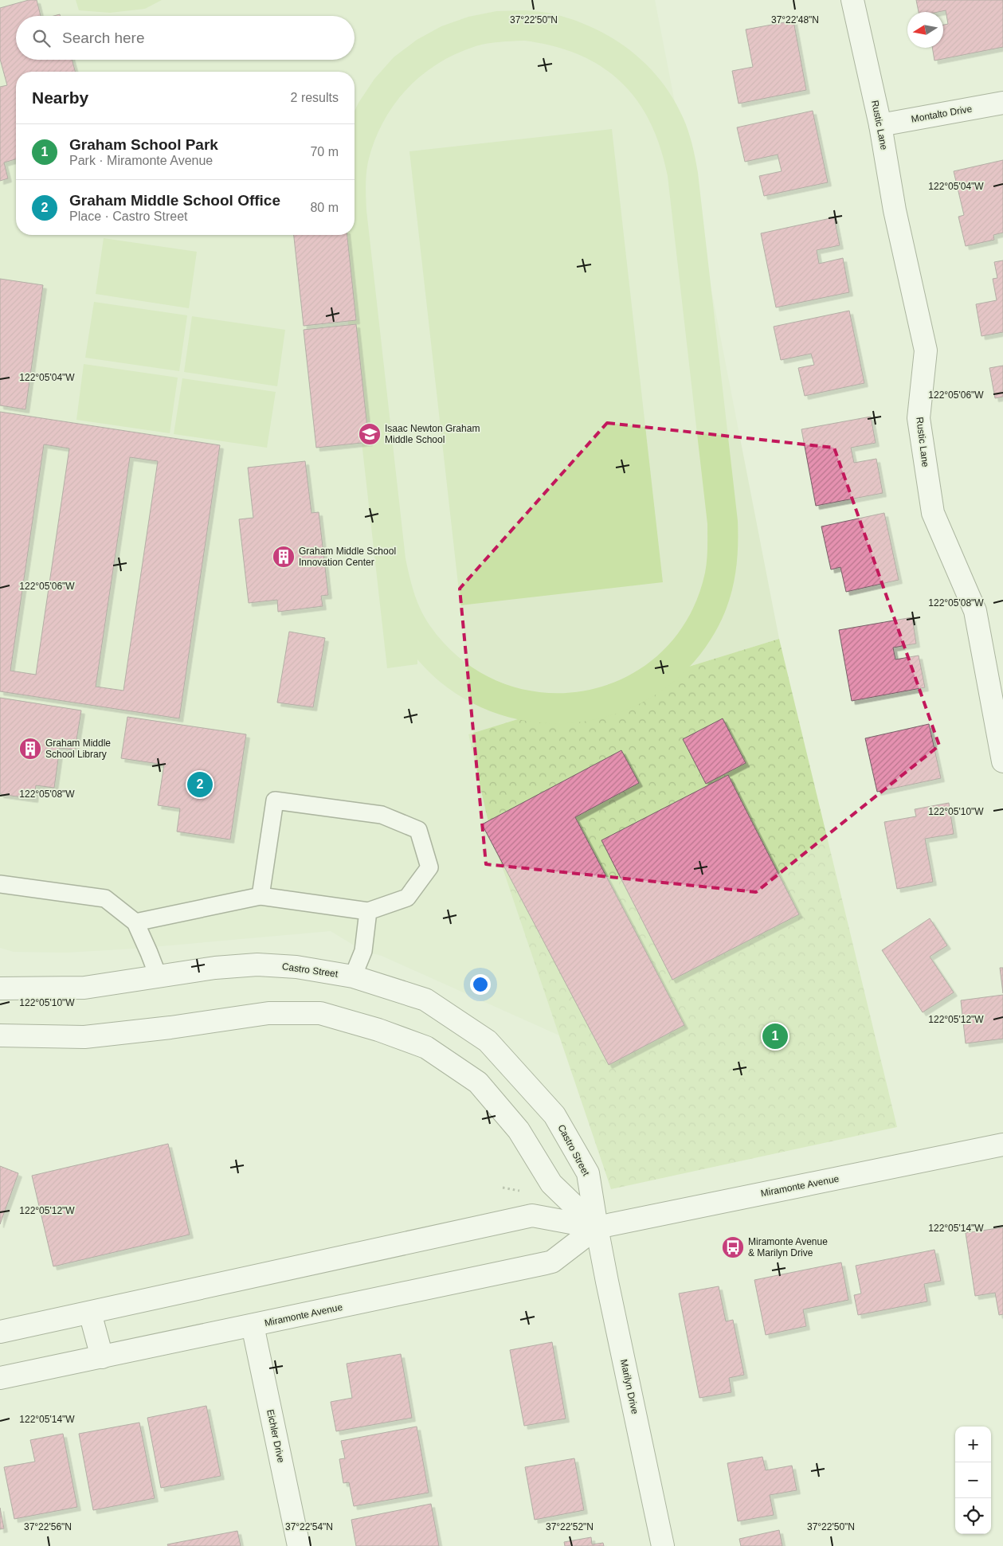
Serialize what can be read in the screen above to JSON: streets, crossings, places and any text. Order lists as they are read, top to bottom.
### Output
{
  "streets": {
    "street": [
      "Montalto Drive",
      "Rustic Lane",
      "Castro Street",
      "Miramonte Avenue",
      "Marilyn Drive",
      "Eichler Drive"
    ]
  },
  "crossings": [
    ["Montalto Drive", "Rustic Lane"],
    ["Castro Street", "Miramonte Avenue"],
    ["Castro Street", "Marilyn Drive"],
    ["Miramonte Avenue", "Marilyn Drive"],
    ["Miramonte Avenue", "Eichler Drive"]
  ],
  "places": {
    "school or university": ["Isaac Newton Graham Middle School"],
    "building": ["Graham Middle School Innovation Center", "Graham Middle School Library"],
    "bus stop": ["Miramonte Avenue & Marilyn Drive"]
  },
  "north": "left",
  "page": {
    "search": "Search here",
    "heading": ["Nearby", "2 results"],
    "list": [
      {
        "mark": "1",
        "name": "Graham School Park",
        "note": "Park · Miramonte Avenue",
        "value": "70 m"
      },
      {
        "mark": "2",
        "name": "Graham Middle School Office",
        "note": "Place · Castro Street",
        "value": "80 m"
      }
    ],
    "pins": ["2", "1"],
    "map_buttons": ["+", "−"]
  },
  "coordinates": [
    "37°22'50\"N",
    "37°22'48\"N",
    "122°05'04\"W",
    "122°05'06\"W",
    "122°05'08\"W",
    "122°05'10\"W",
    "122°05'12\"W",
    "122°05'14\"W",
    "37°22'56\"N",
    "37°22'54\"N",
    "37°22'52\"N"
  ]
}
